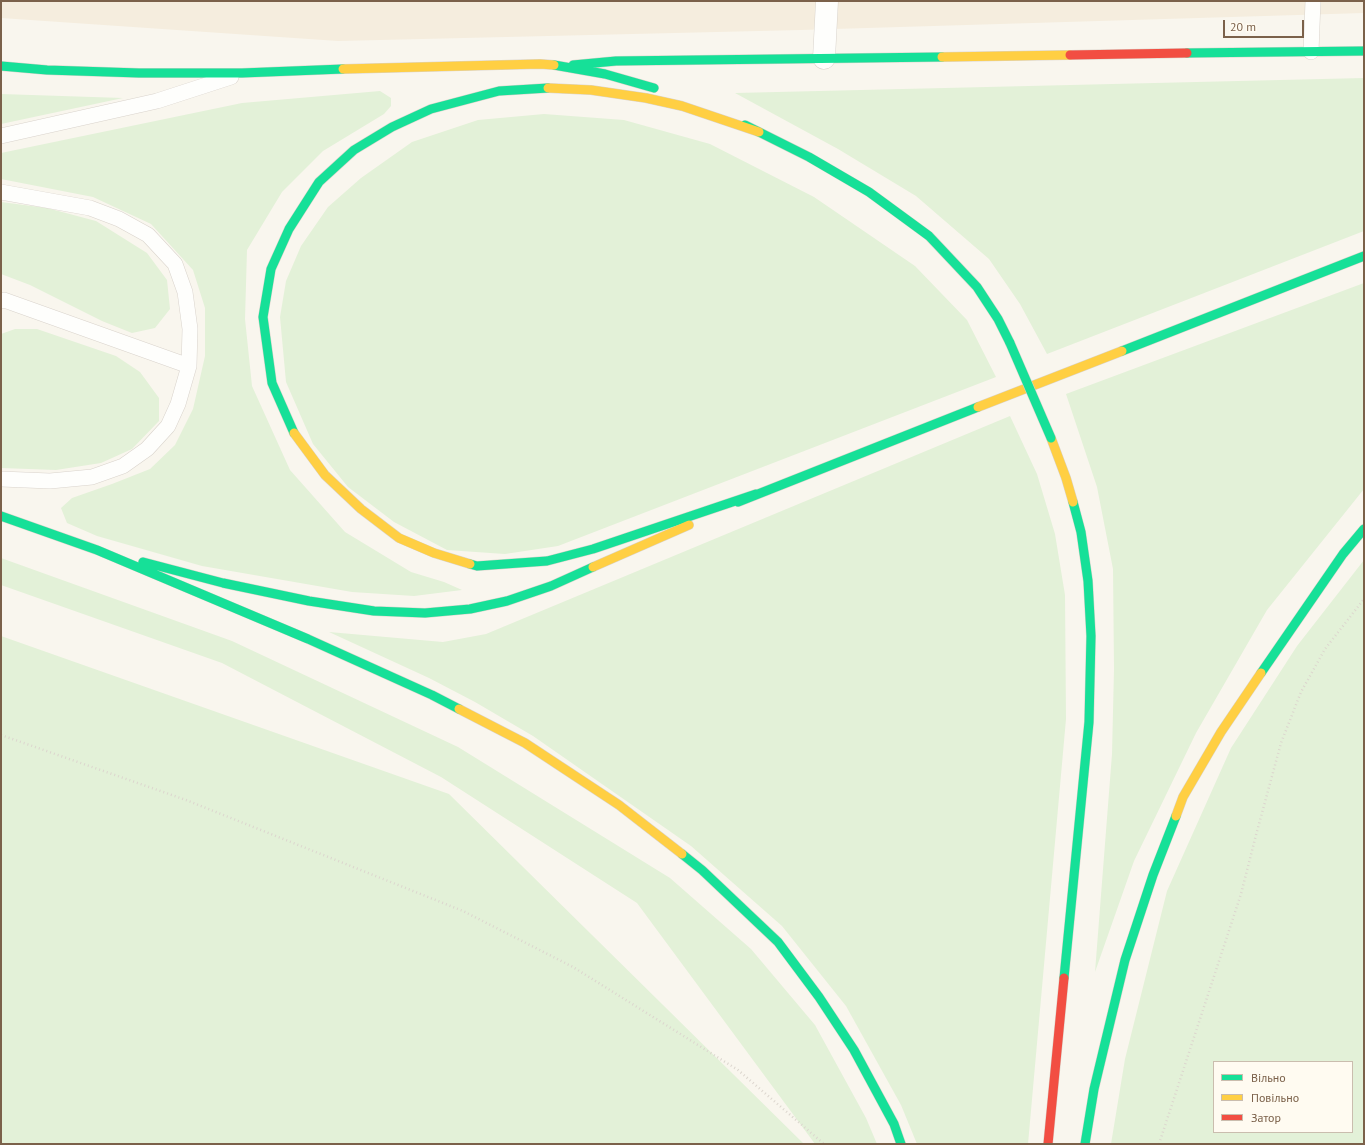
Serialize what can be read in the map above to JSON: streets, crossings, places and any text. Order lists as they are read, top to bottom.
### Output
{
  "legend": ["Вільно", "Повільно", "Затор"],
  "scale_bar": "20 m"
}
